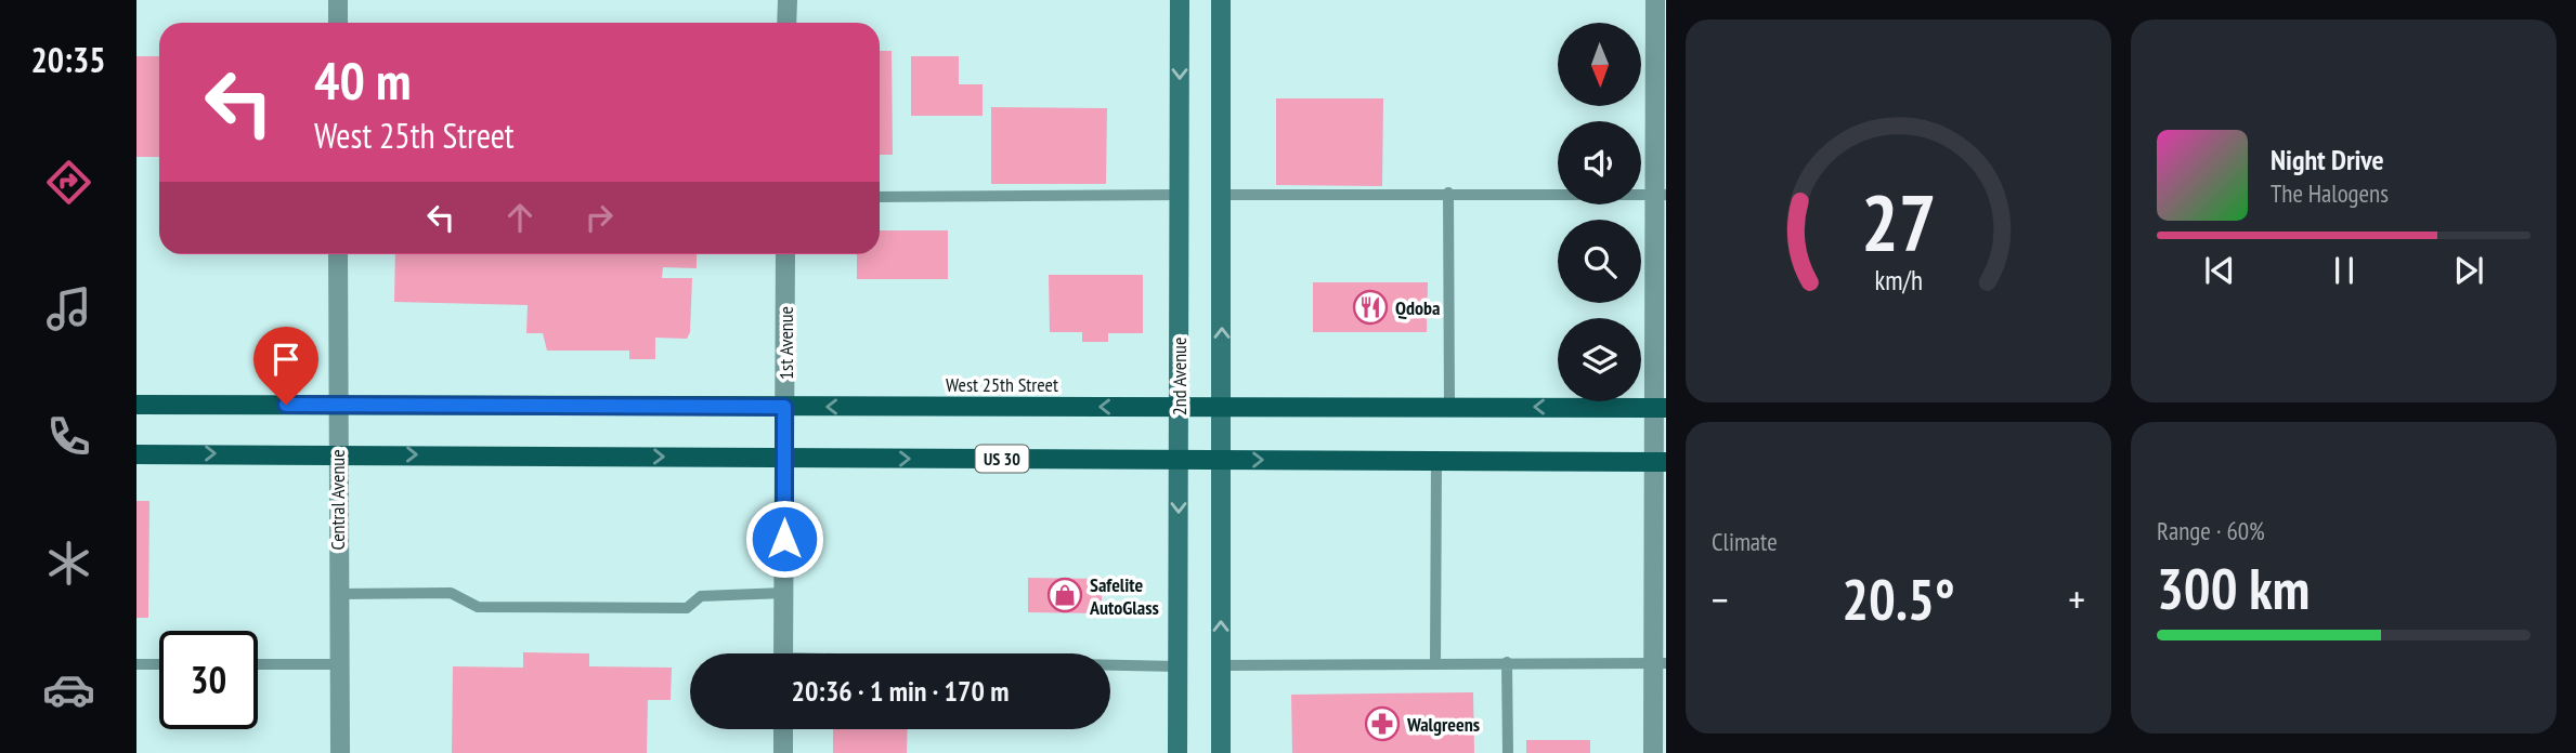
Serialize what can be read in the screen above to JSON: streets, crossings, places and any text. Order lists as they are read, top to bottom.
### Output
{
  "streets": {
    "main road": ["2nd Avenue", "West 25th Street", "US 30"],
    "street": ["1st Avenue", "Central Avenue"]
  },
  "crossings": [
    ["1st Avenue", "West 25th Street"],
    ["1st Avenue", "US 30"],
    ["2nd Avenue", "West 25th Street"],
    ["2nd Avenue", "US 30"],
    ["West 25th Street", "Central Avenue"],
    ["US 30", "Central Avenue"]
  ],
  "places": {
    "restaurant": ["Qdoba"],
    "shop": ["Safelite AutoGlass"],
    "pharmacy": ["Walgreens"]
  },
  "north": "bottom",
  "page": {
    "tabs": "20:35",
    "turn": ["40 m", "West 25th Street"],
    "song": ["Night Drive", "The Halogens"],
    "tile": [
      "Climate",
      ["Range · 60%", "300 km"]
    ],
    "heat": ["−", "20.5°", "+"],
    "limit": "30",
    "trip": "20:36 · 1 min · 170 m",
    "gauge": ["27", "km/h"]
  }
}
